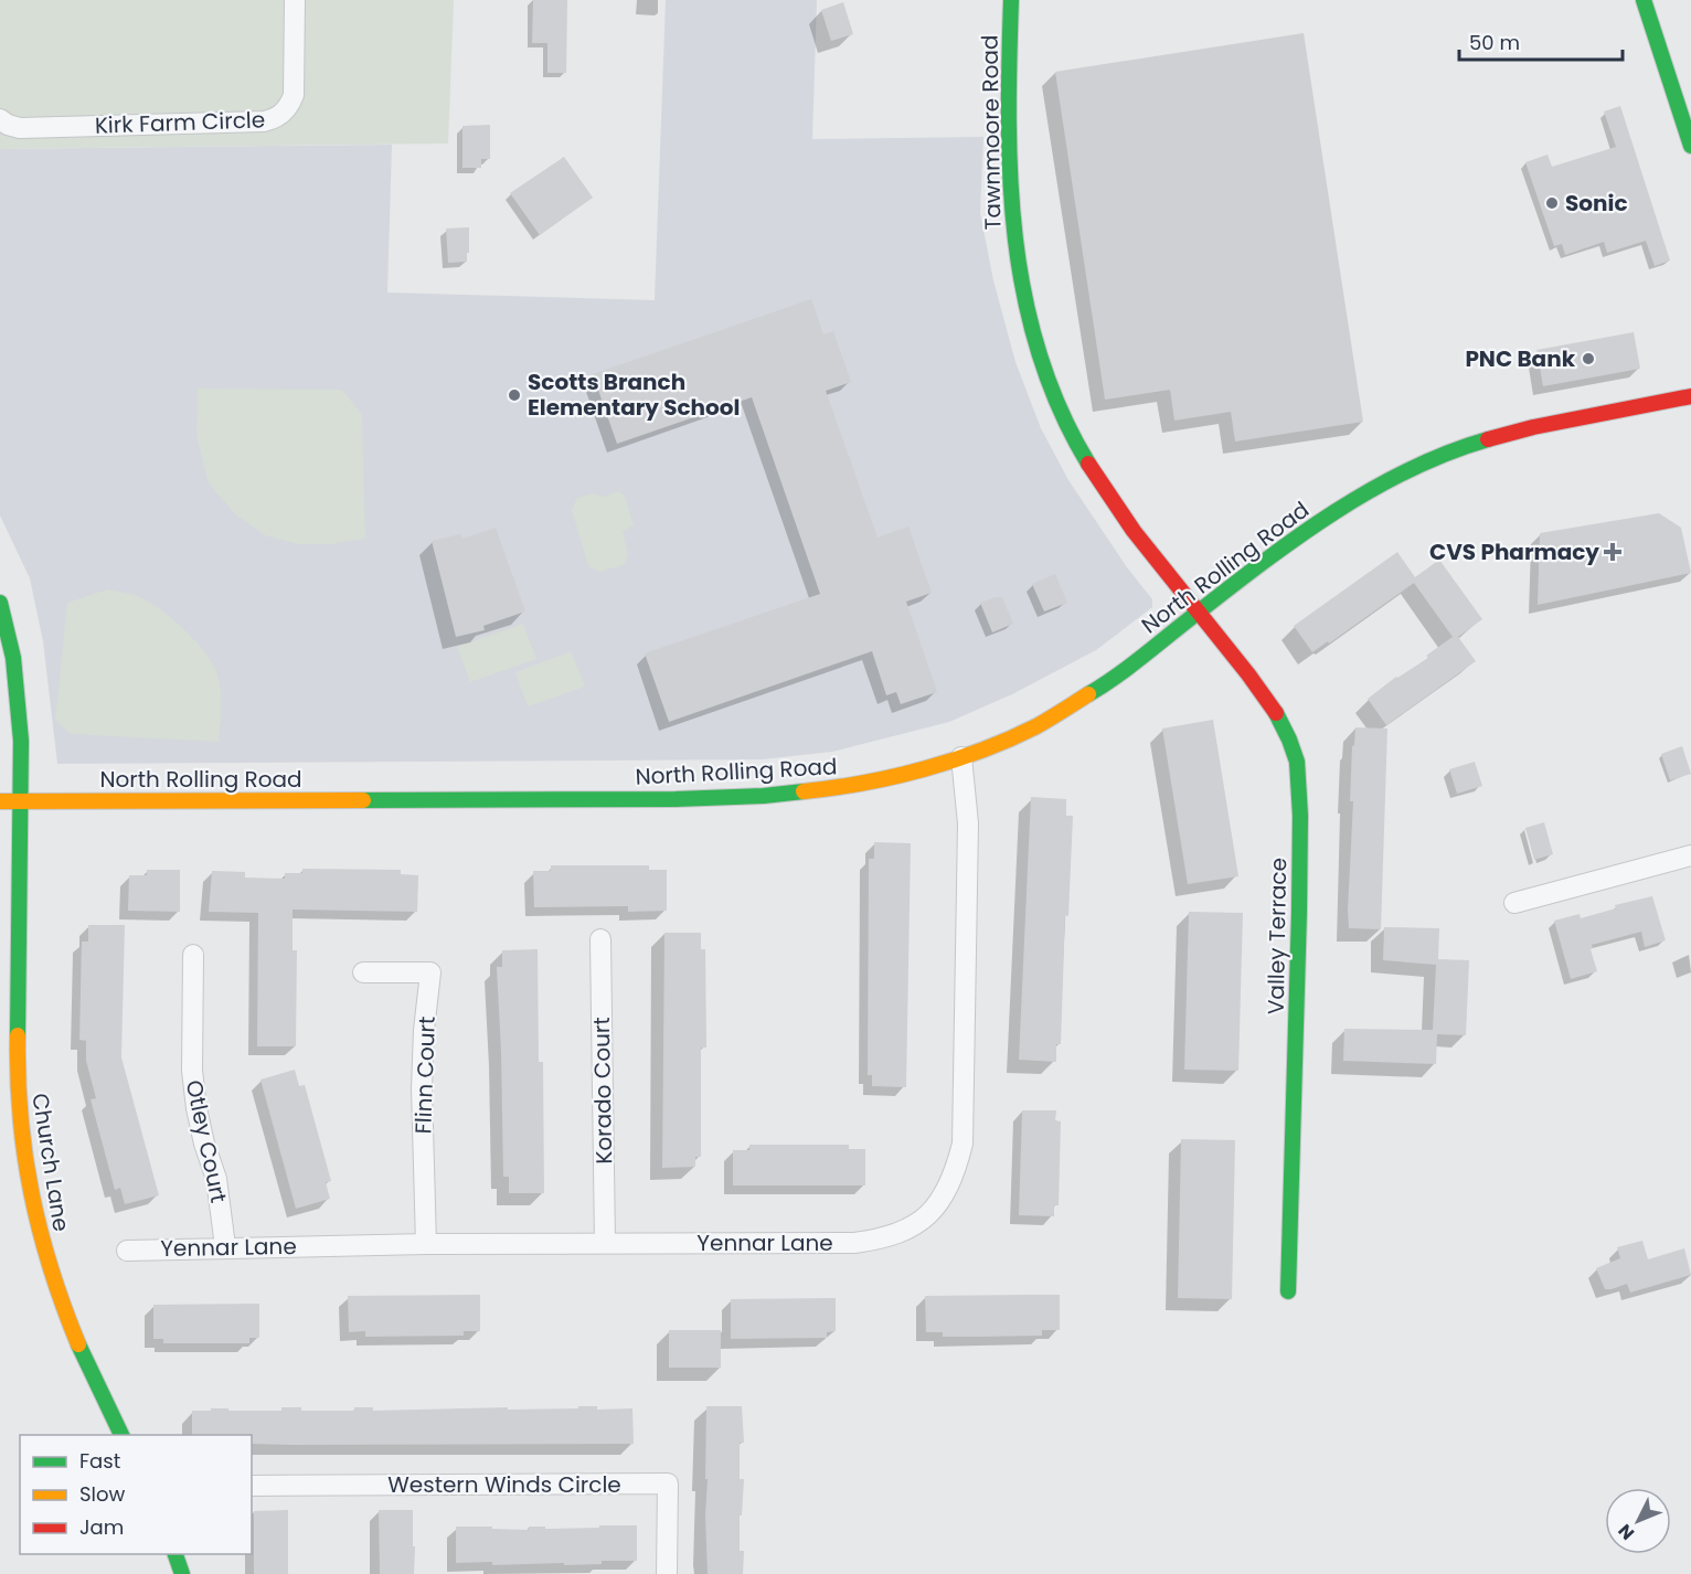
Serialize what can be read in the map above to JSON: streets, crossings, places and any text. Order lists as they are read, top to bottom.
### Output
{
  "streets": {
    "street": [
      "Kirk Farm Circle",
      "Tawnmoore Road",
      "North Rolling Road",
      "Valley Terrace",
      "Flinn Court",
      "Korado Court",
      "Otley Court",
      "Church Lane",
      "Yennar Lane",
      "Western Winds Circle"
    ]
  },
  "crossings": [
    ["Tawnmoore Road", "North Rolling Road"],
    ["Tawnmoore Road", "Valley Terrace"],
    ["North Rolling Road", "Valley Terrace"],
    ["North Rolling Road", "Church Lane"],
    ["North Rolling Road", "Yennar Lane"],
    ["Flinn Court", "Yennar Lane"],
    ["Korado Court", "Yennar Lane"],
    ["Otley Court", "Yennar Lane"]
  ],
  "places": {
    "other": ["Sonic", "PNC Bank", "Scotts Branch Elementary School"],
    "health": ["CVS Pharmacy"]
  },
  "legend": ["Fast", "Slow", "Jam"],
  "scale_bar": "50 m",
  "north": "bottom left"
}
